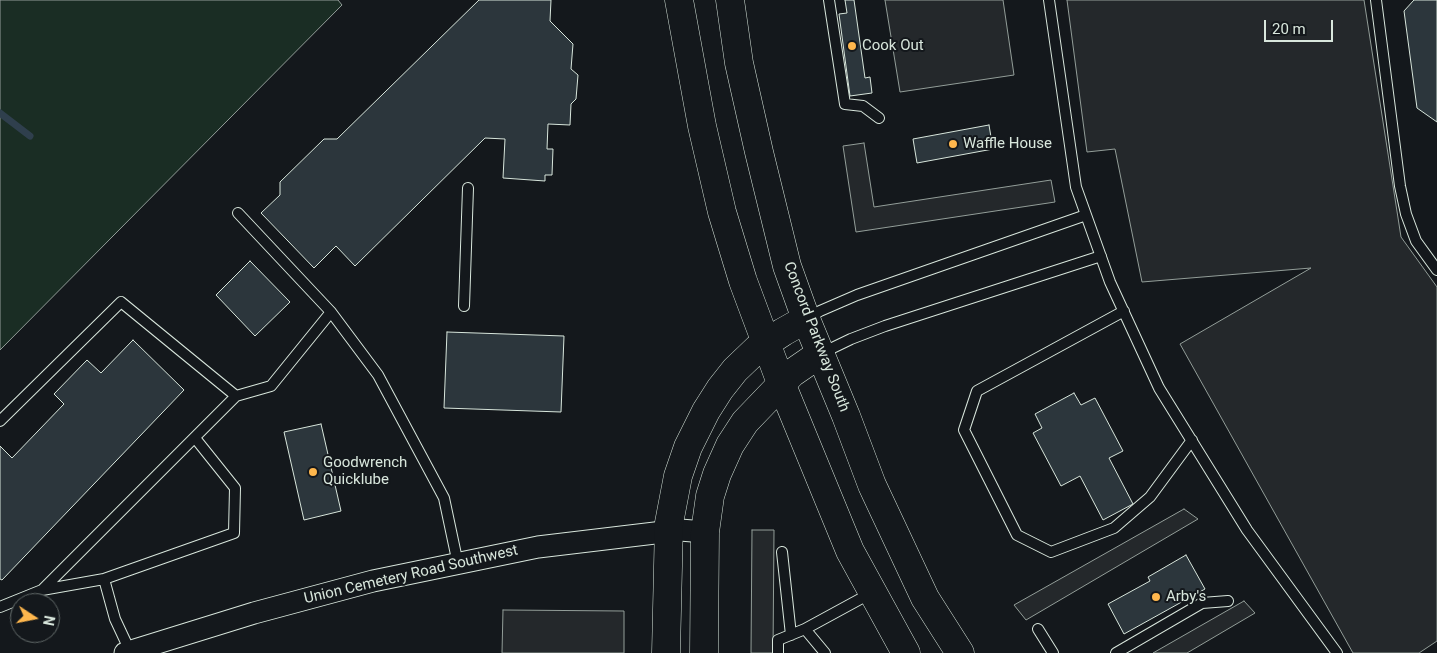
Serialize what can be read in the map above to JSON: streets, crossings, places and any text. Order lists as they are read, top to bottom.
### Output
{
  "streets": {
    "main road": ["Concord Parkway South"],
    "street": ["Union Cemetery Road Southwest"]
  },
  "places": [
    "Cook Out",
    "Waffle House",
    "Goodwrench Quicklube",
    "Arby's"
  ],
  "scale_bar": "20 m",
  "north": "right"
}
